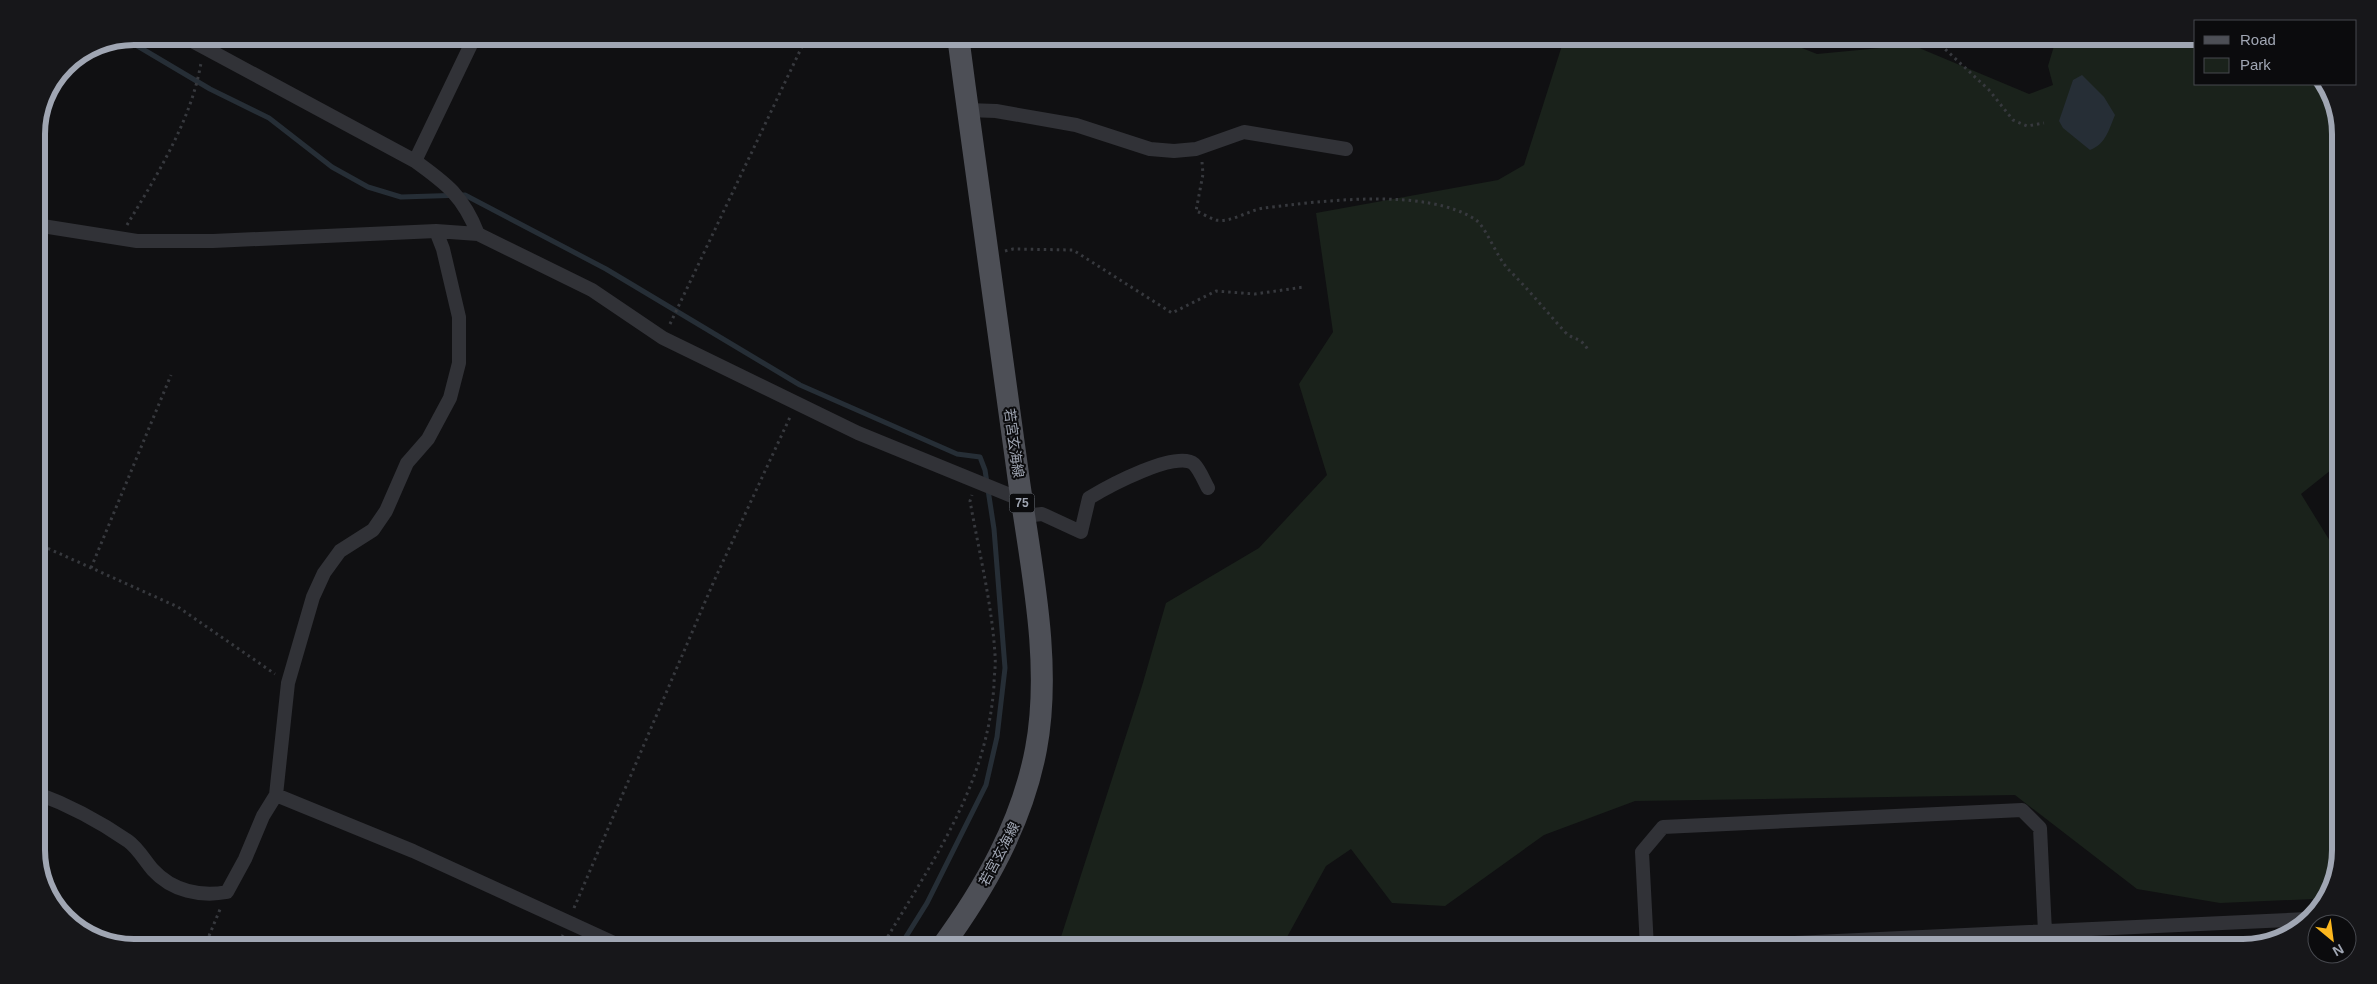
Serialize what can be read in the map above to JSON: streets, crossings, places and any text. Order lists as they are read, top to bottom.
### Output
{
  "streets": {
    "main road": ["若宮玄海線", "75"]
  },
  "legend": ["Road", "Park"],
  "north": "bottom right"
}
